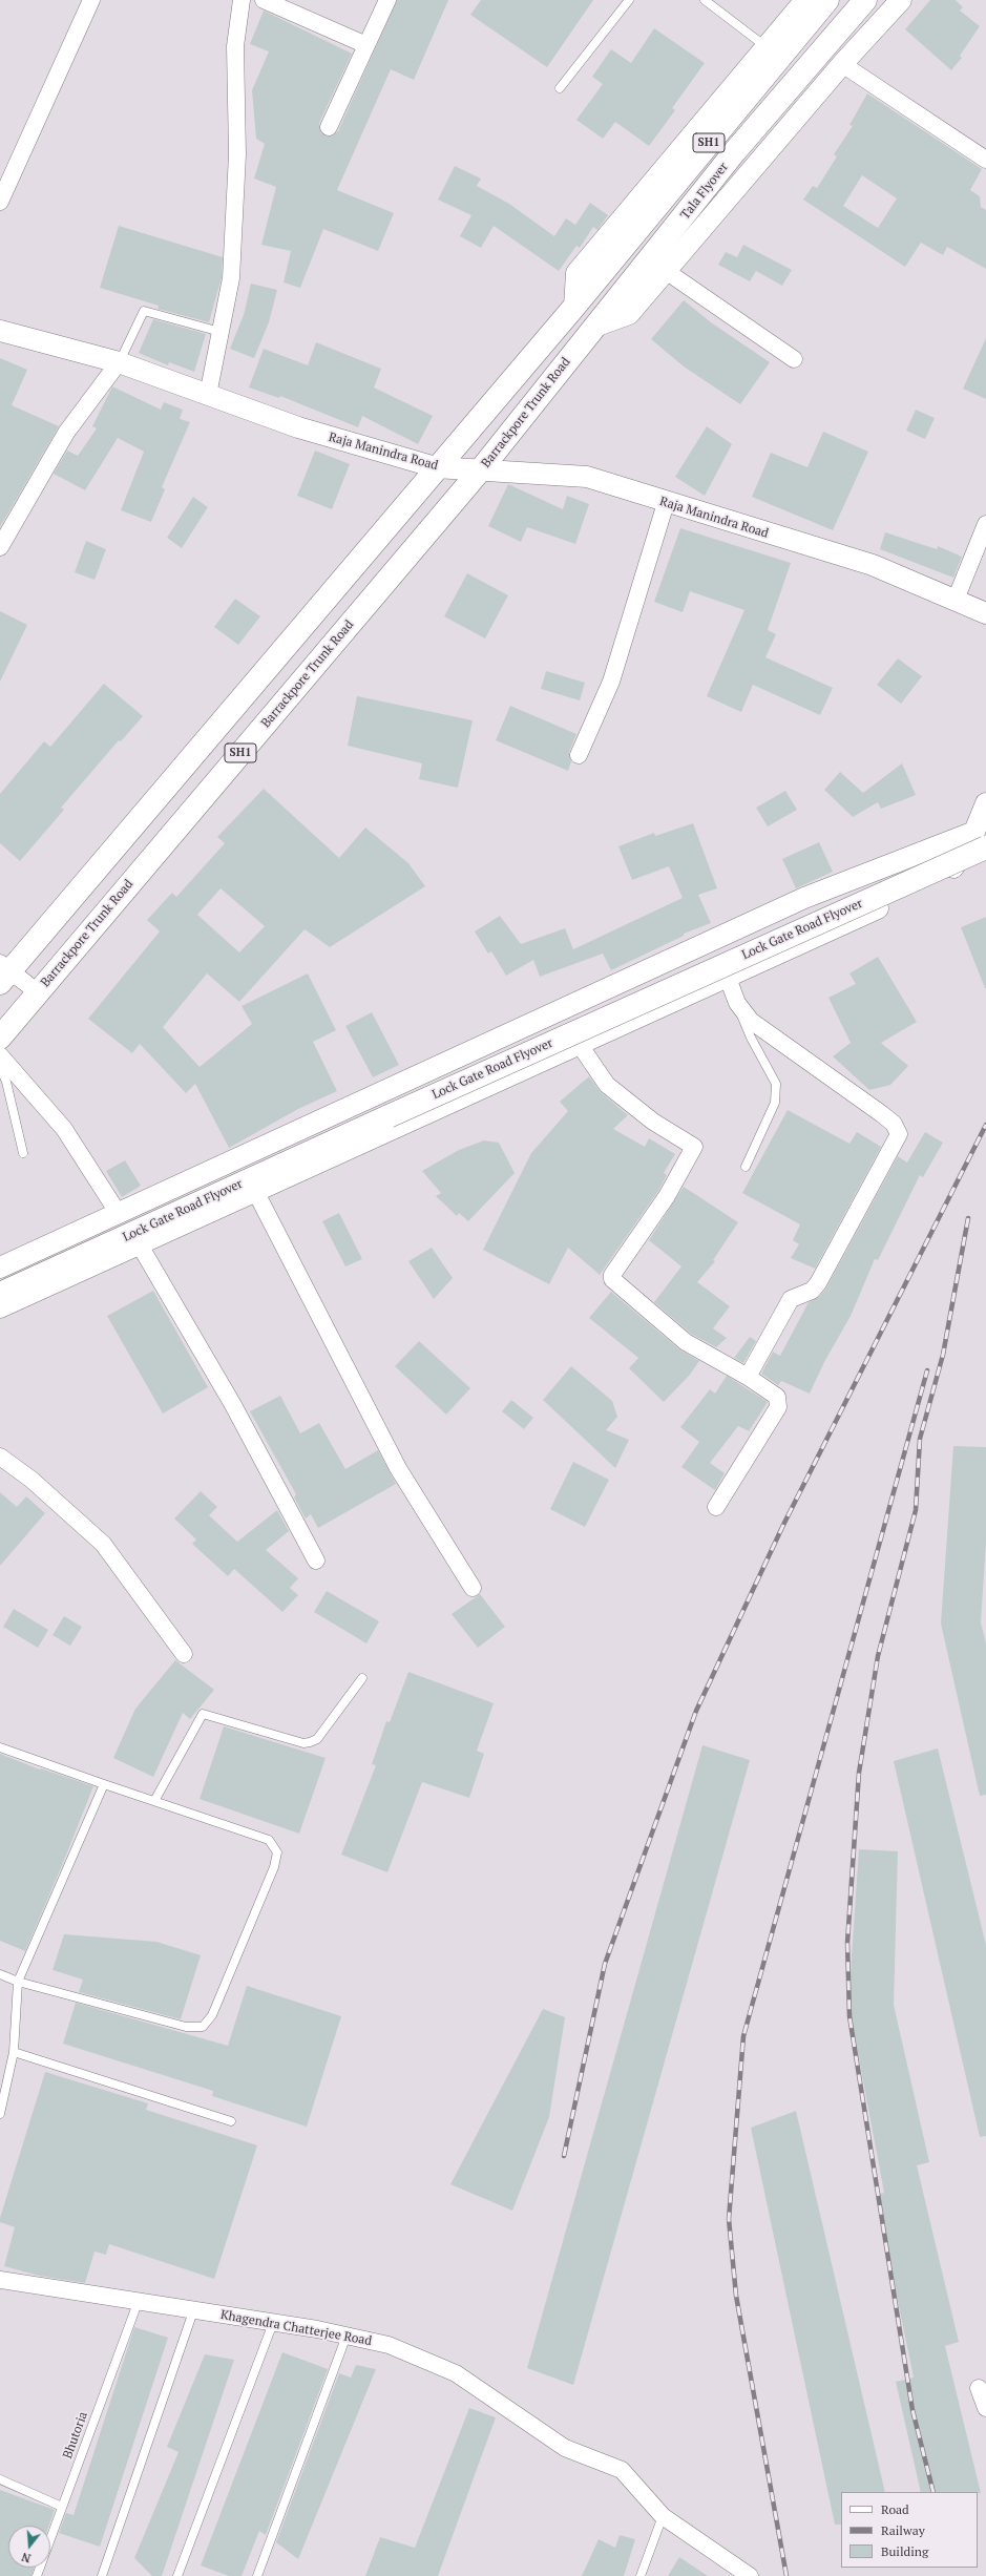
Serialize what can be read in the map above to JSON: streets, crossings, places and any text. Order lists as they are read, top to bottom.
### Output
{
  "streets": {
    "main road": [
      "SH1",
      "Tala Flyover",
      "Barrackpore Trunk Road",
      "Lock Gate Road Flyover"
    ],
    "street": ["Raja Manindra Road", "Khagendra Chatterjee Road"],
    "lane": ["Bhutoria"]
  },
  "crossings": [
    ["SH1", "Tala Flyover"],
    ["SH1", "Raja Manindra Road"],
    ["Tala Flyover", "Barrackpore Trunk Road"],
    ["Barrackpore Trunk Road", "Raja Manindra Road"],
    ["Khagendra Chatterjee Road", "Bhutoria"]
  ],
  "legend": ["Road", "Railway", "Building"],
  "north": "bottom"
}
